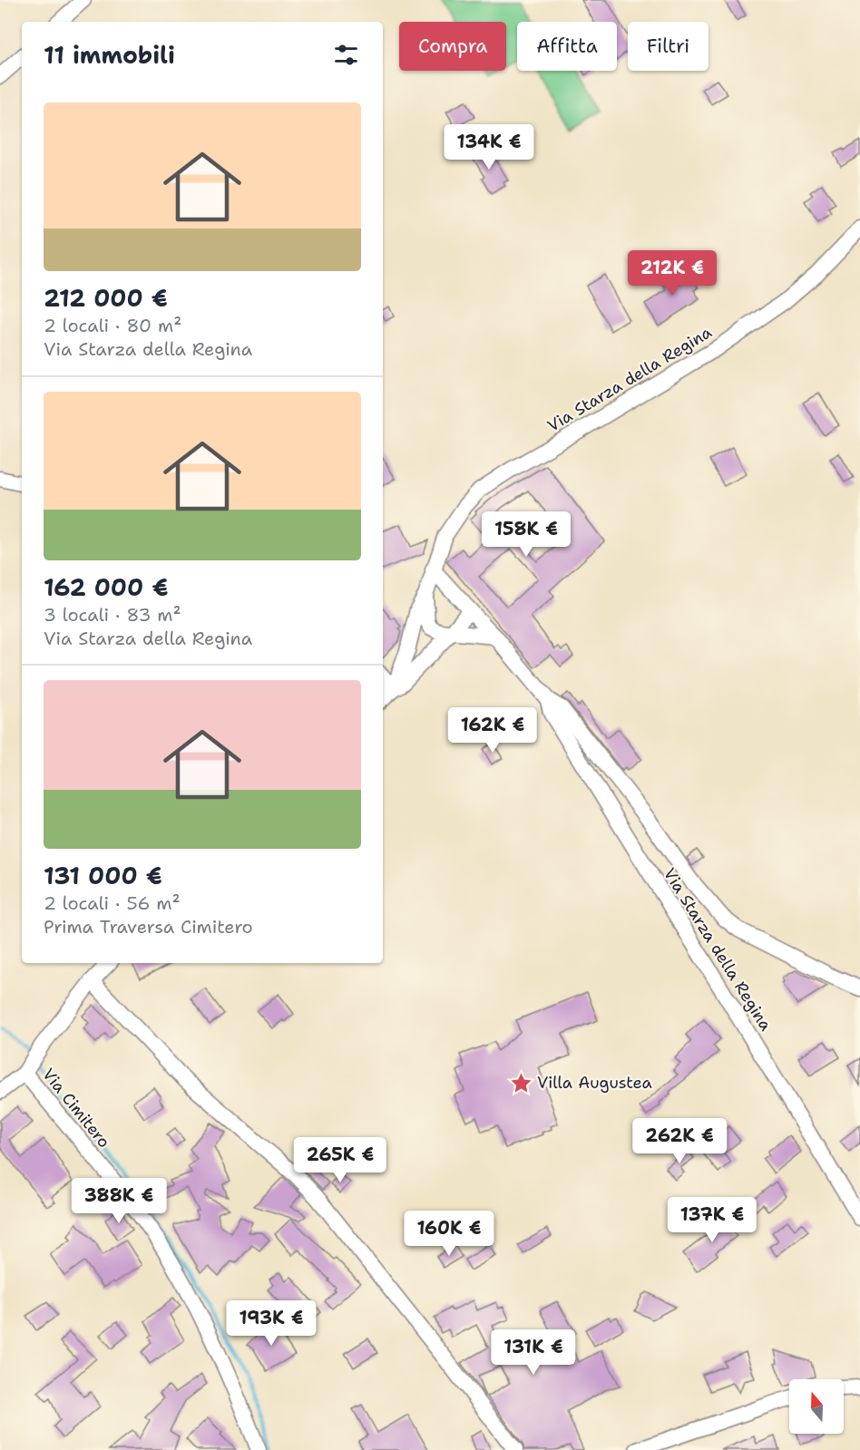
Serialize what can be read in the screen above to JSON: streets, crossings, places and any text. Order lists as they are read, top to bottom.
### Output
{
  "streets": {
    "street": ["Via Starza della Regina", "Via Cimitero"]
  },
  "places": {
    "place": ["Villa Augustea"]
  },
  "north": "top",
  "page": {
    "chip": ["Compra", "Affitta", "Filtri"],
    "heading": "11 immobili",
    "list": [
      {
        "name": "212 000 €",
        "note": "2 locali · 80 m² · Via Starza della Regina"
      },
      {
        "name": "162 000 €",
        "note": "3 locali · 83 m² · Via Starza della Regina"
      },
      {
        "name": "131 000 €",
        "note": "2 locali · 56 m² · Prima Traversa Cimitero"
      }
    ],
    "price": [
      "134K €",
      "212K €",
      "158K €",
      "162K €",
      "262K €",
      "265K €",
      "388K €",
      "137K €",
      "160K €",
      "193K €",
      "131K €"
    ]
  }
}
